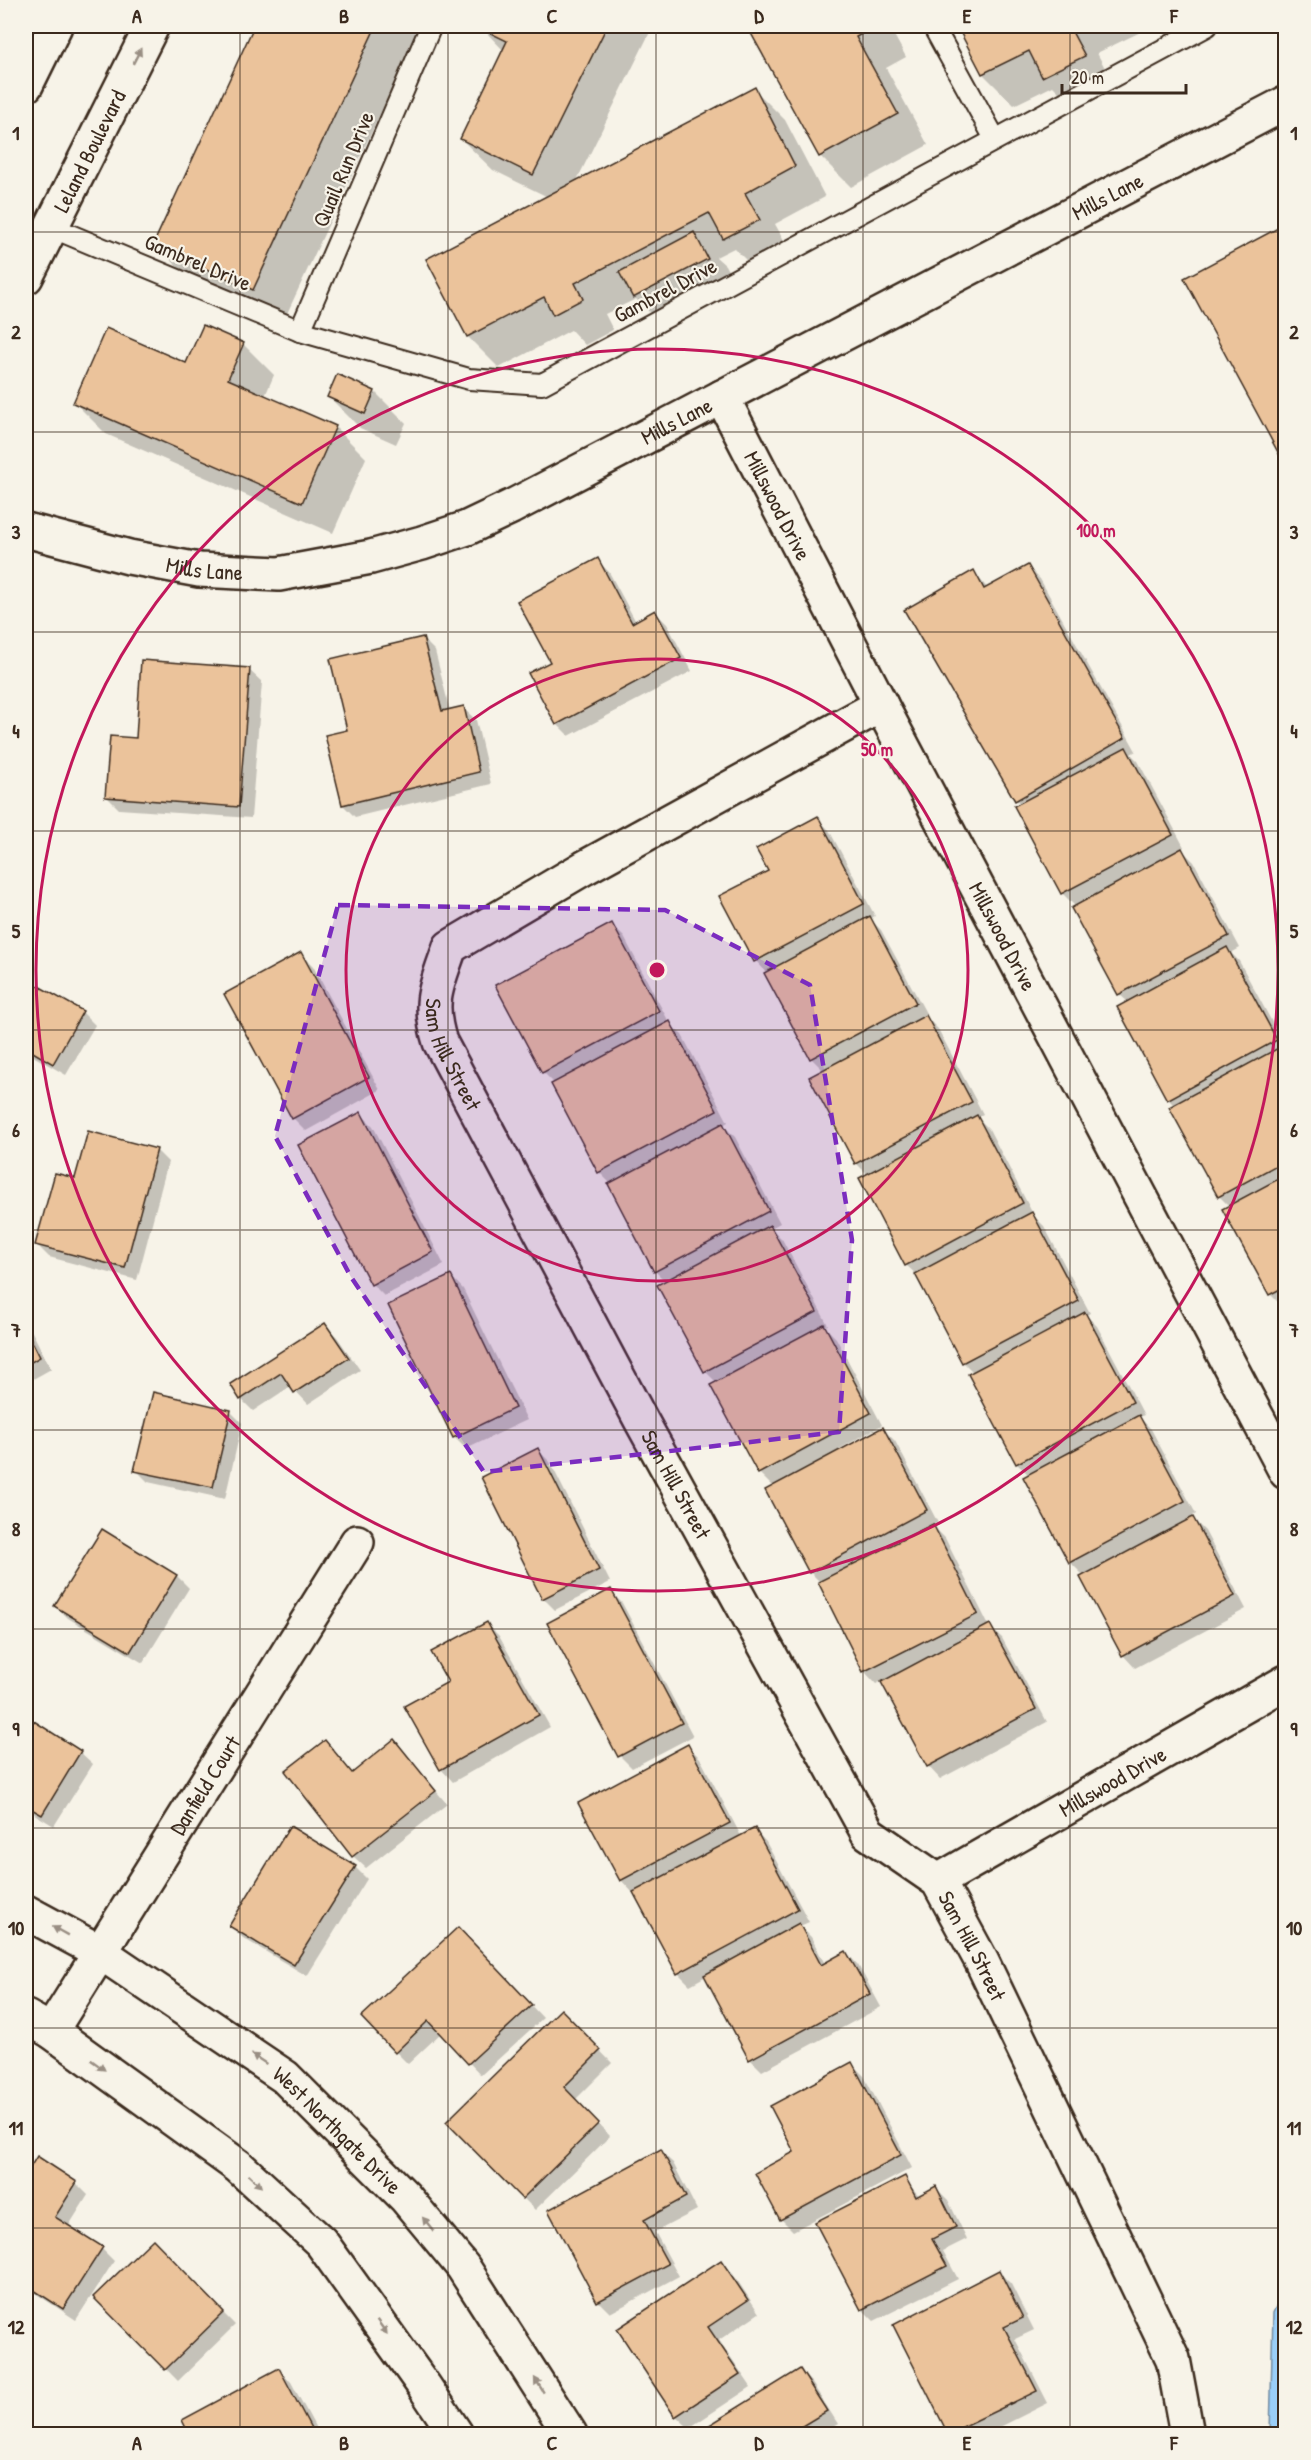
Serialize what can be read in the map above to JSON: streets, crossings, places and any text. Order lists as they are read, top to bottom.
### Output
{
  "streets": {
    "street": [
      "Leland Boulevard",
      "Mills Lane",
      "Millswood Drive",
      "Sam Hill Street",
      "Danfield Court",
      "West Northgate Drive"
    ],
    "lane": ["Quail Run Drive", "Gambrel Drive"]
  },
  "crossings": [
    ["Leland Boulevard", "Gambrel Drive"],
    ["Quail Run Drive", "Gambrel Drive"],
    ["Mills Lane", "Millswood Drive"],
    ["Millswood Drive", "Sam Hill Street"],
    ["Danfield Court", "West Northgate Drive"]
  ],
  "one_way": ["Leland Boulevard"],
  "scale_bar": "20 m",
  "grid": {
    "columns": [
      "A",
      "B",
      "C",
      "D",
      "E",
      "F"
    ],
    "rows": [
      "1",
      "2",
      "3",
      "4",
      "5",
      "6",
      "7",
      "8",
      "9",
      "10",
      "11",
      "12"
    ]
  },
  "rings": ["100 m", "50 m"]
}
